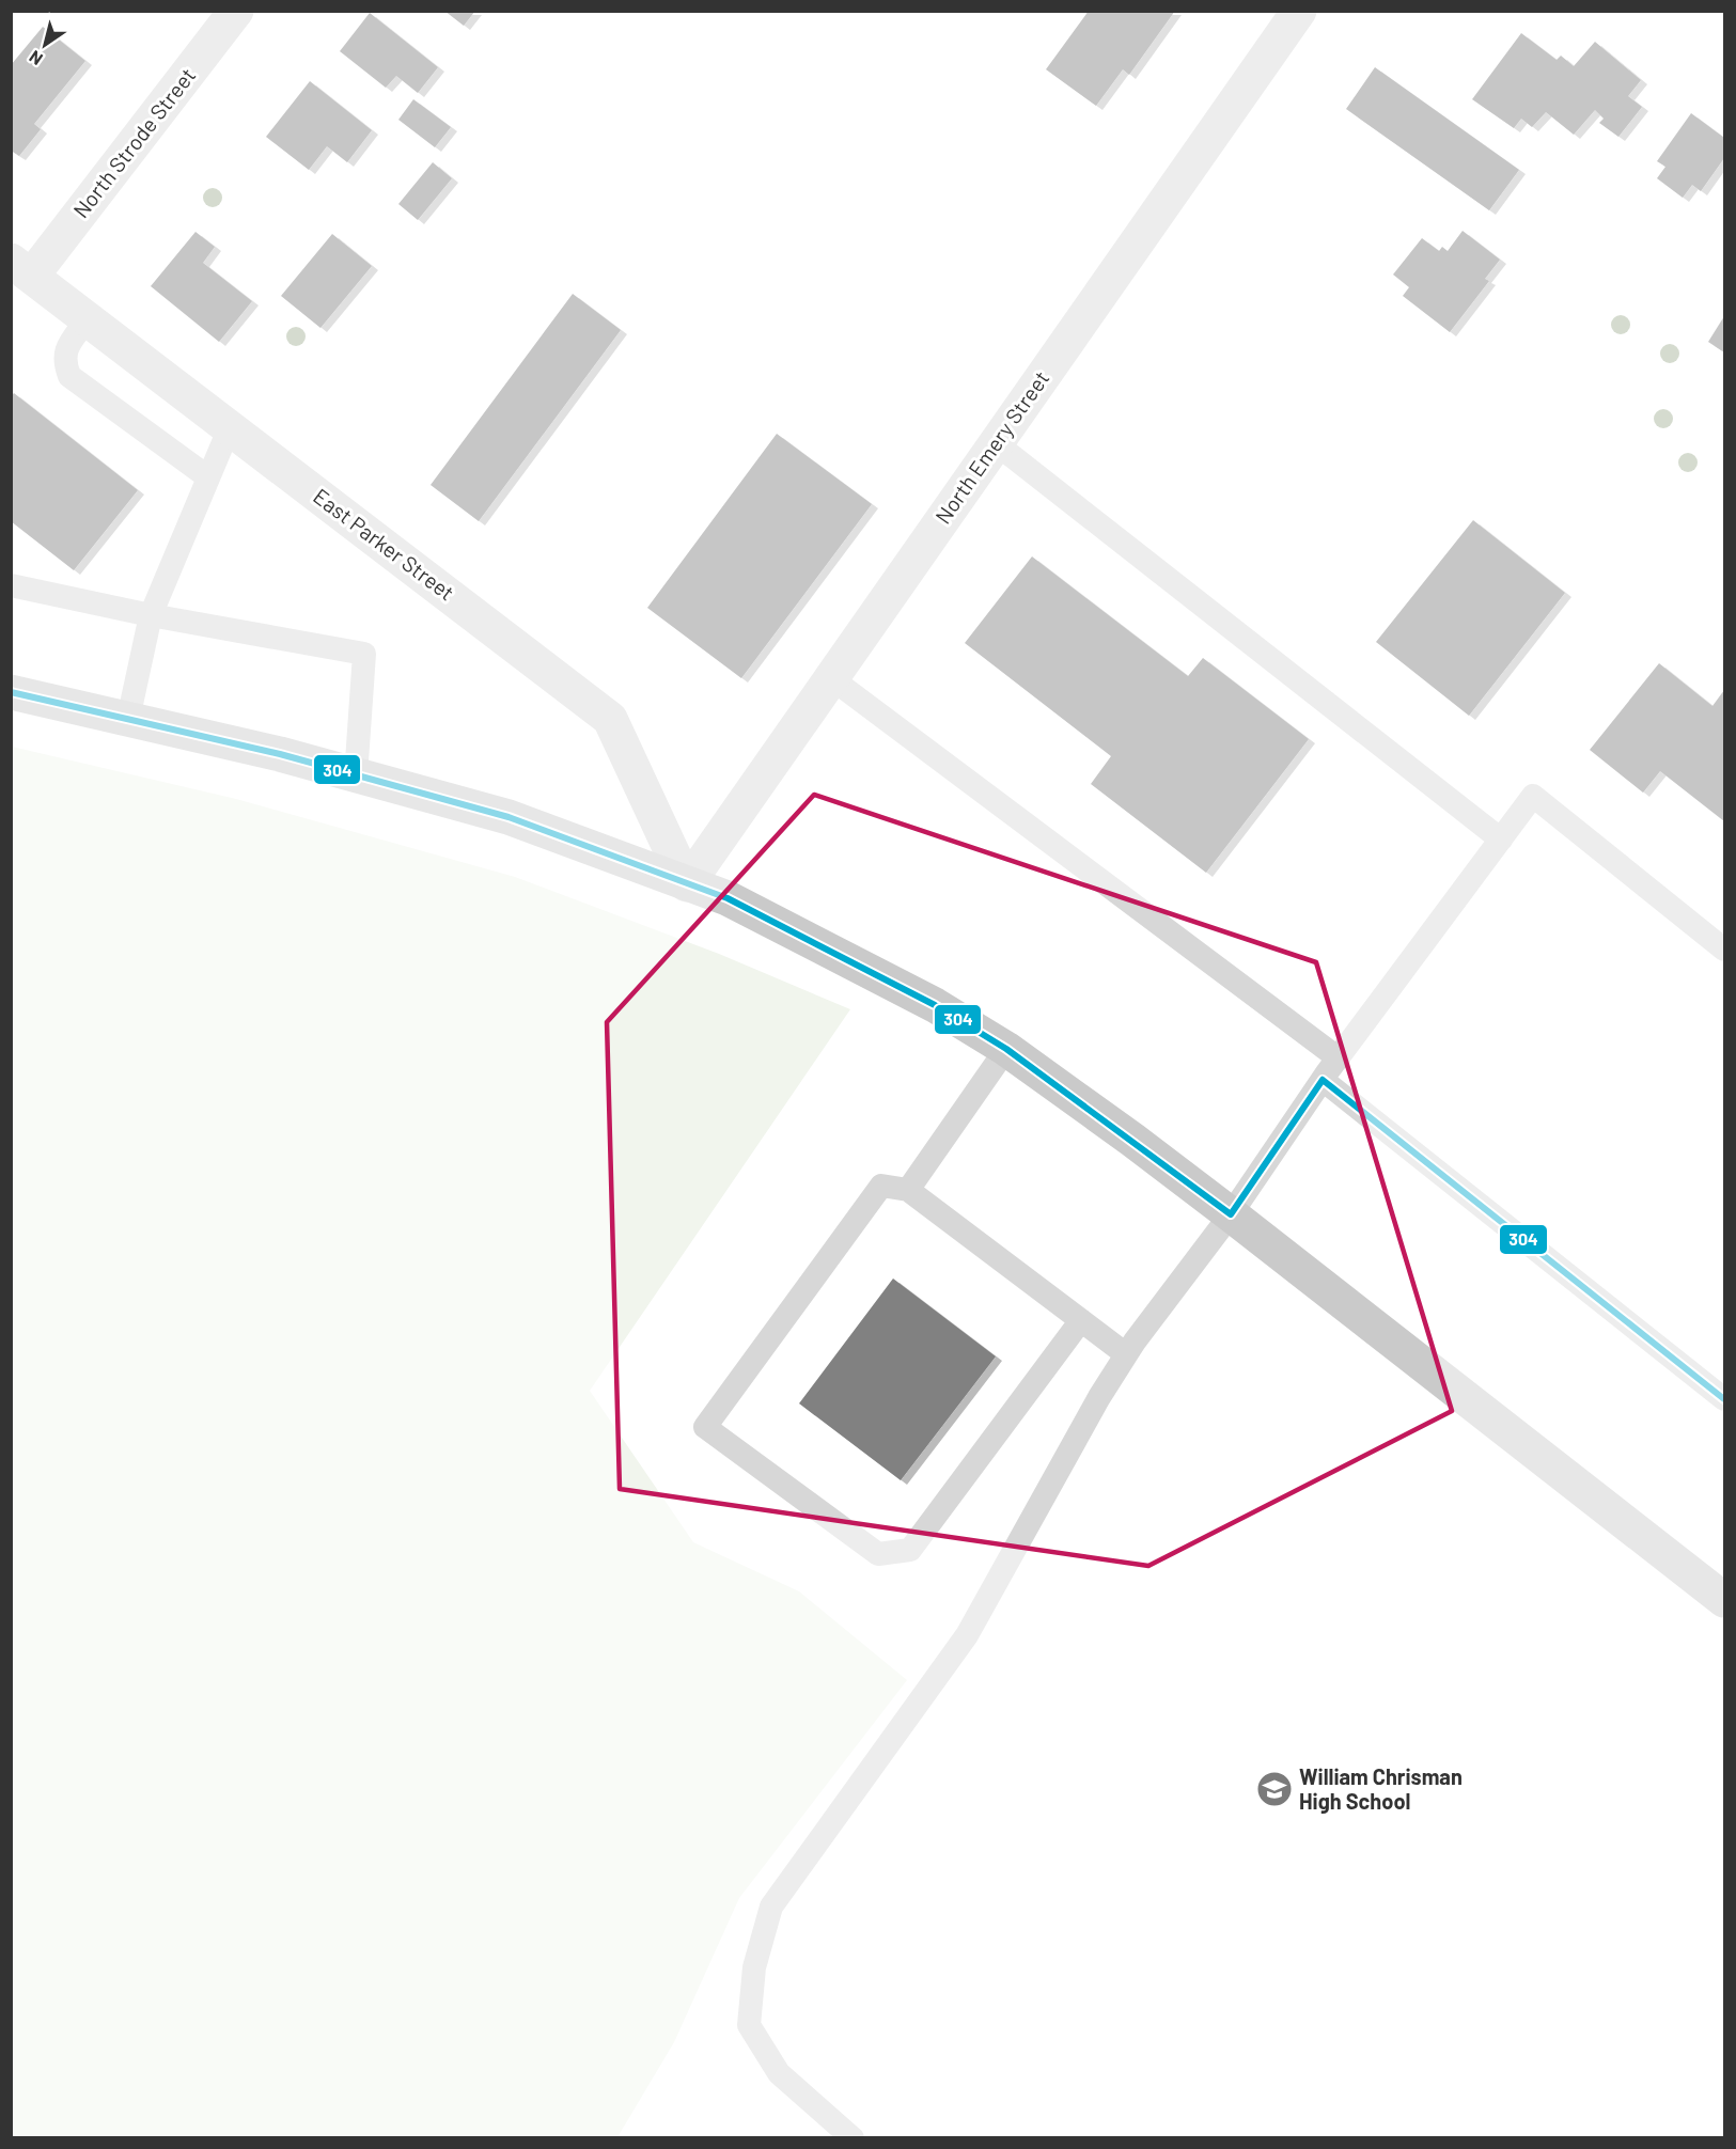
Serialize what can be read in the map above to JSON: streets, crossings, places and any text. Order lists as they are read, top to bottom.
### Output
{
  "streets": {
    "street": ["North Strode Street", "North Emery Street", "East Parker Street"]
  },
  "crossings": [
    ["North Strode Street", "East Parker Street"],
    ["North Emery Street", "East Parker Street"]
  ],
  "places": {
    "school or university": ["William Chrisman High School"]
  },
  "lines": ["transit line 304"],
  "north": "bottom left"
}
